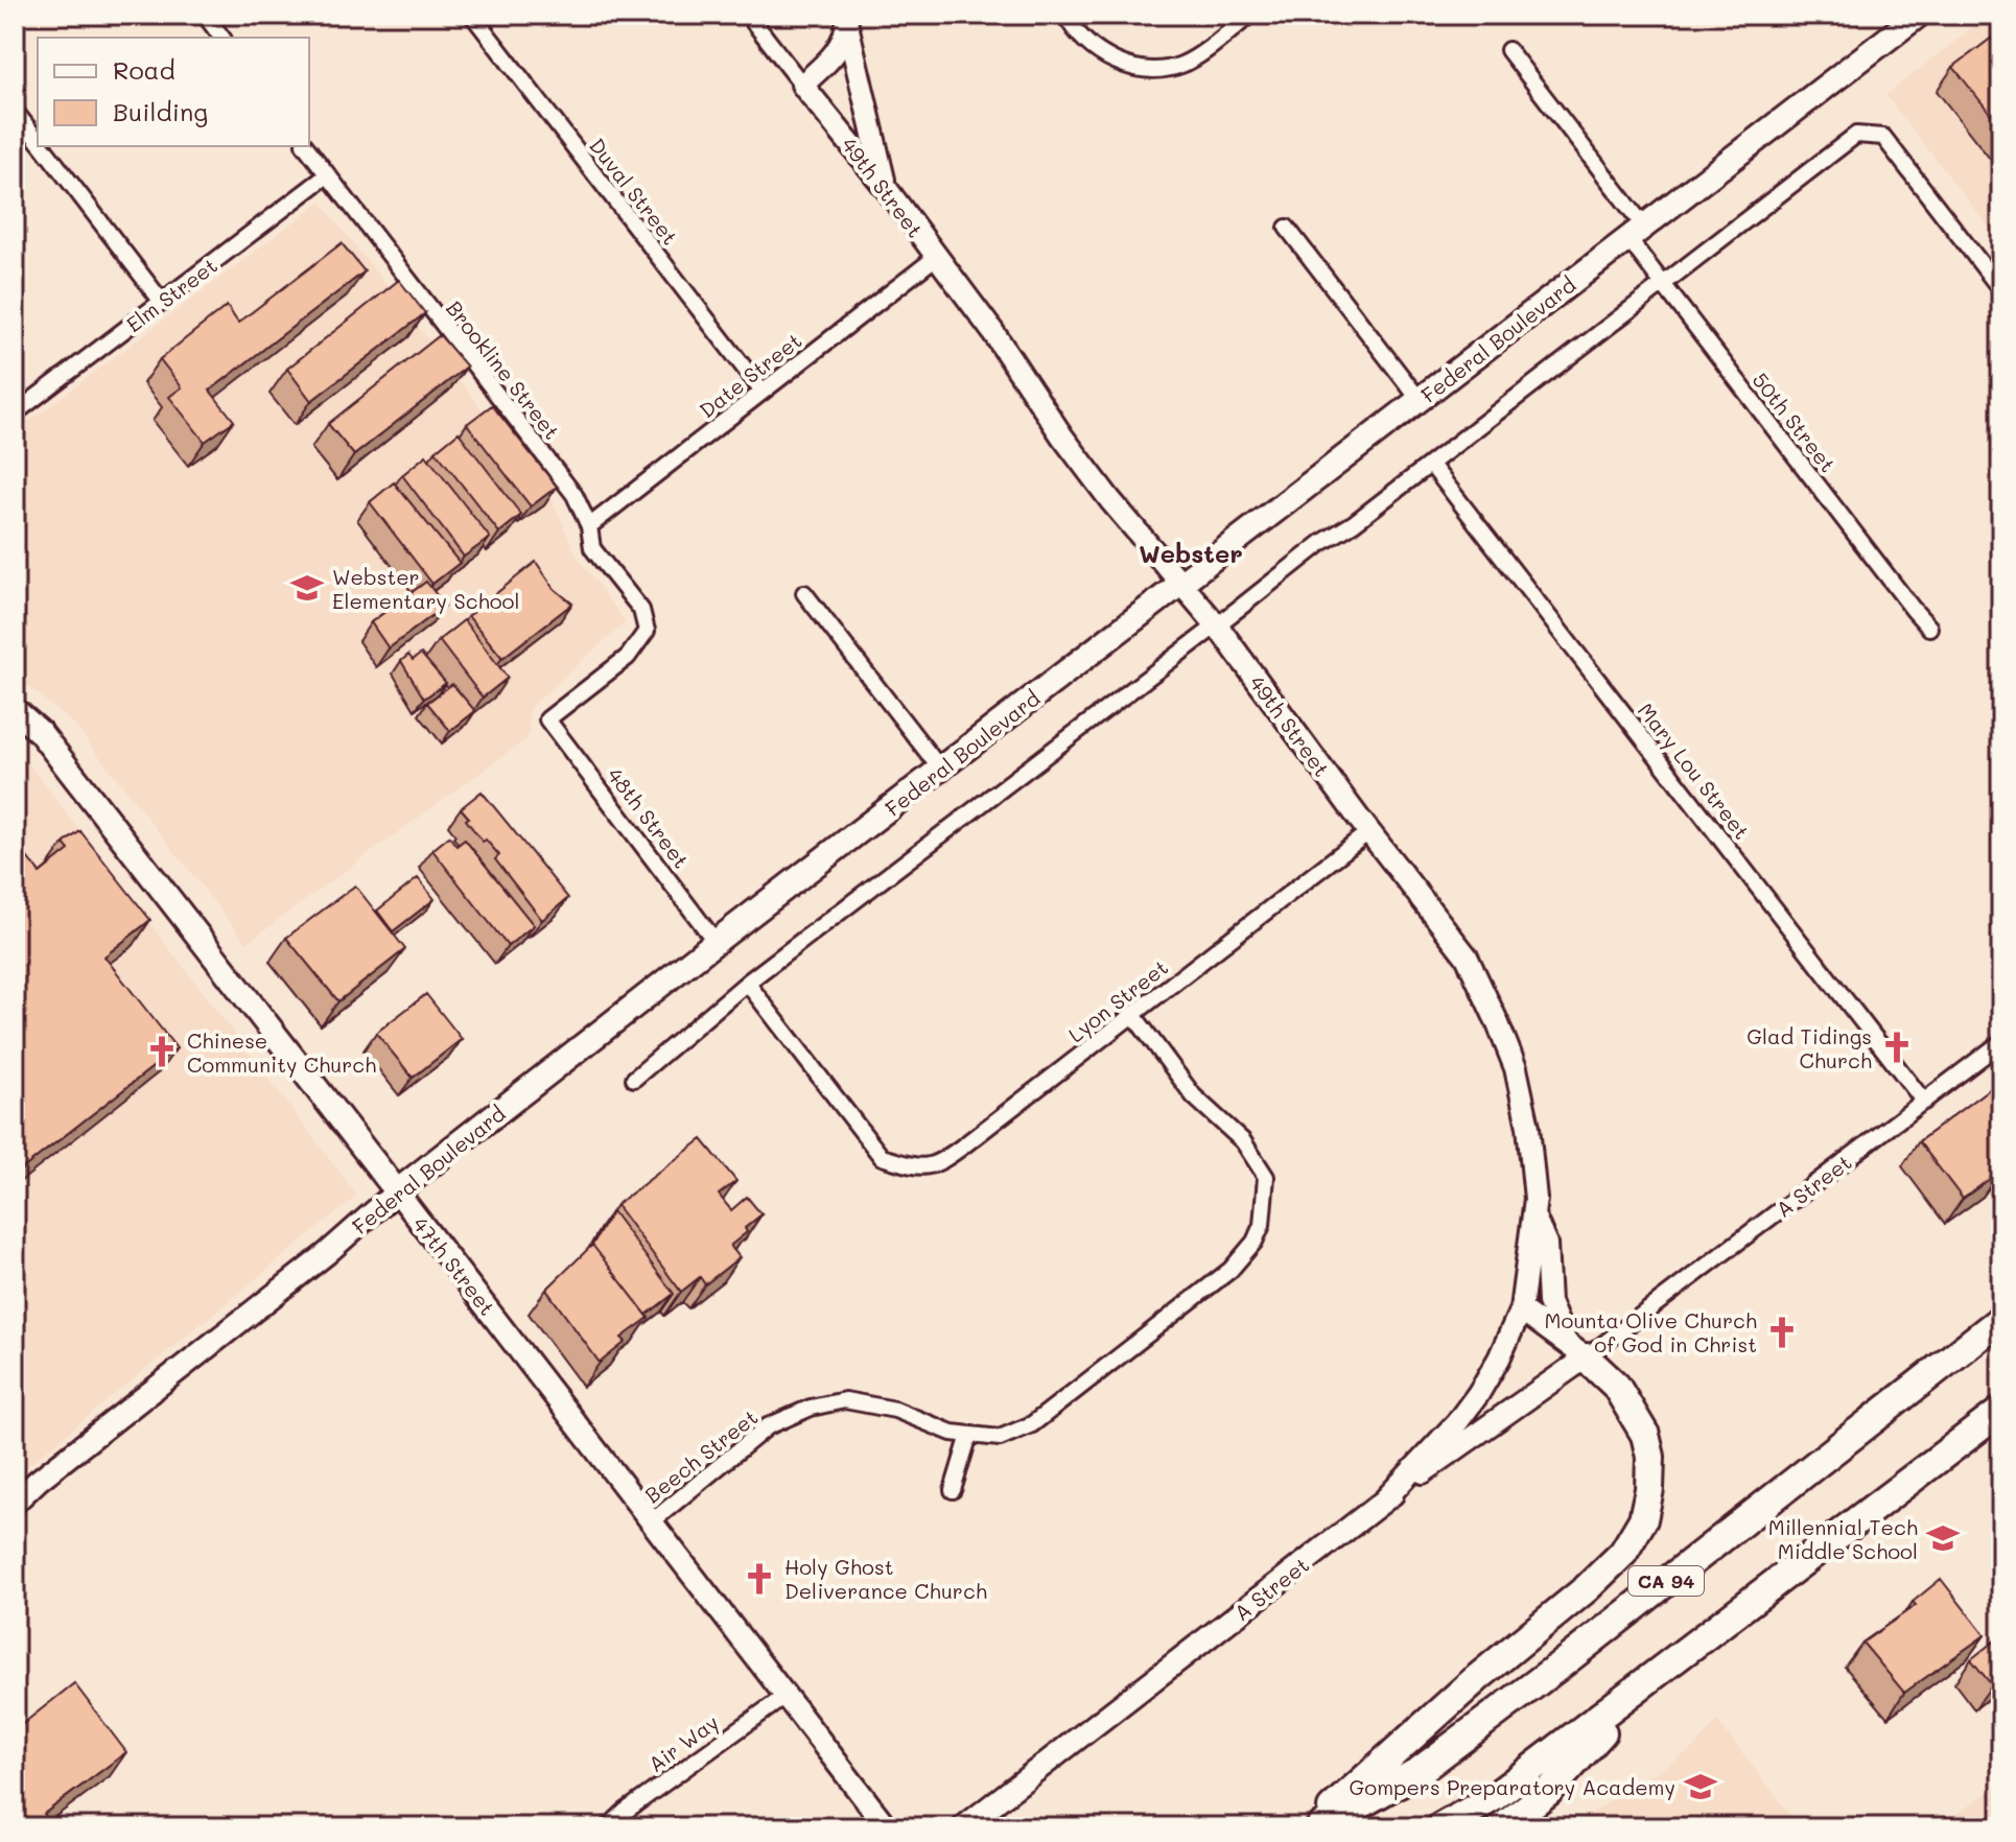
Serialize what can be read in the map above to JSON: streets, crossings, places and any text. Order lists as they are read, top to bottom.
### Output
{
  "streets": {
    "highway": ["CA 94"],
    "main road": ["Federal Boulevard", "47th Street"],
    "street": [
      "49th Street",
      "Duval Street",
      "Elm Street",
      "Brookline Street",
      "Date Street",
      "50th Street",
      "Mary Lou Street",
      "48th Street",
      "Lyon Street",
      "A Street",
      "Beech Street",
      "Air Way"
    ]
  },
  "crossings": [
    ["49th Street", "Federal Boulevard"],
    ["49th Street", "Date Street"],
    ["49th Street", "Lyon Street"],
    ["49th Street", "A Street"],
    ["Duval Street", "Date Street"],
    ["Elm Street", "Brookline Street"],
    ["Federal Boulevard", "50th Street"],
    ["Federal Boulevard", "48th Street"],
    ["Federal Boulevard", "47th Street"],
    ["Brookline Street", "Date Street"],
    ["Brookline Street", "48th Street"],
    ["Mary Lou Street", "A Street"],
    ["Lyon Street", "Beech Street"],
    ["47th Street", "Beech Street"],
    ["47th Street", "Air Way"]
  ],
  "districts": ["Webster"],
  "places": {
    "school or university": ["Webster Elementary School", "Millennial Tech Middle School", "Gompers Preparatory Academy"],
    "church": [
      "Glad Tidings Church",
      "Chinese Community Church",
      "Mounta Olive Church of God in Christ",
      "Holy Ghost Deliverance Church"
    ]
  },
  "legend": ["Road", "Building"]
}
